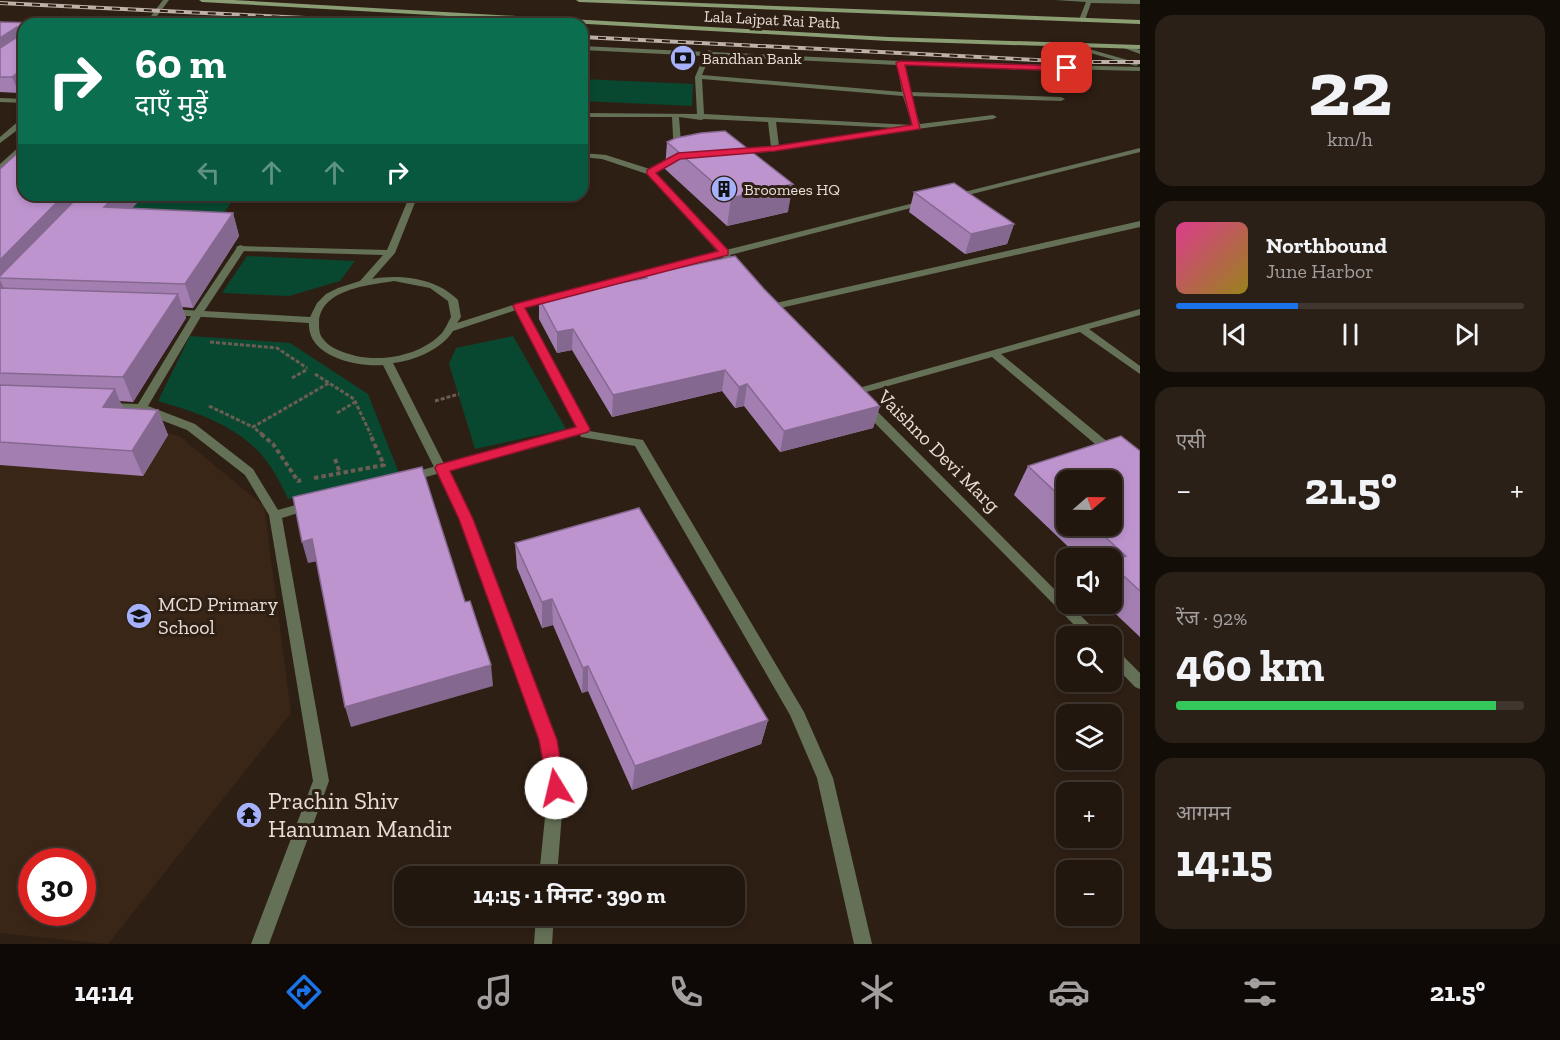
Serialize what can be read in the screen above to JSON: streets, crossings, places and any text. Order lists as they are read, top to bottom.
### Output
{
  "streets": {
    "main road": ["Lala Lajpat Rai Path"],
    "street": ["Vaishno Devi Marg"]
  },
  "places": {
    "bank": ["Bandhan Bank"],
    "building": ["Broomees HQ"],
    "school or university": ["MCD Primary School"],
    "temple": ["Prachin Shiv Hanuman Mandir"]
  },
  "north": "right",
  "page": {
    "tile": [
      ["22", "km/h"],
      "एसी",
      ["रेंज · 92%", "460 km"],
      ["आगमन", "14:15"]
    ],
    "turn": ["60 m", "दाएँ मुड़ें"],
    "song": ["Northbound", "June Harbor"],
    "heat": ["−", "21.5°", "+"],
    "map_buttons": ["+", "−"],
    "limit": "30",
    "trip": "14:15 · 1 मिनट · 390 m",
    "tabs": ["14:14", "21.5°"]
  }
}
